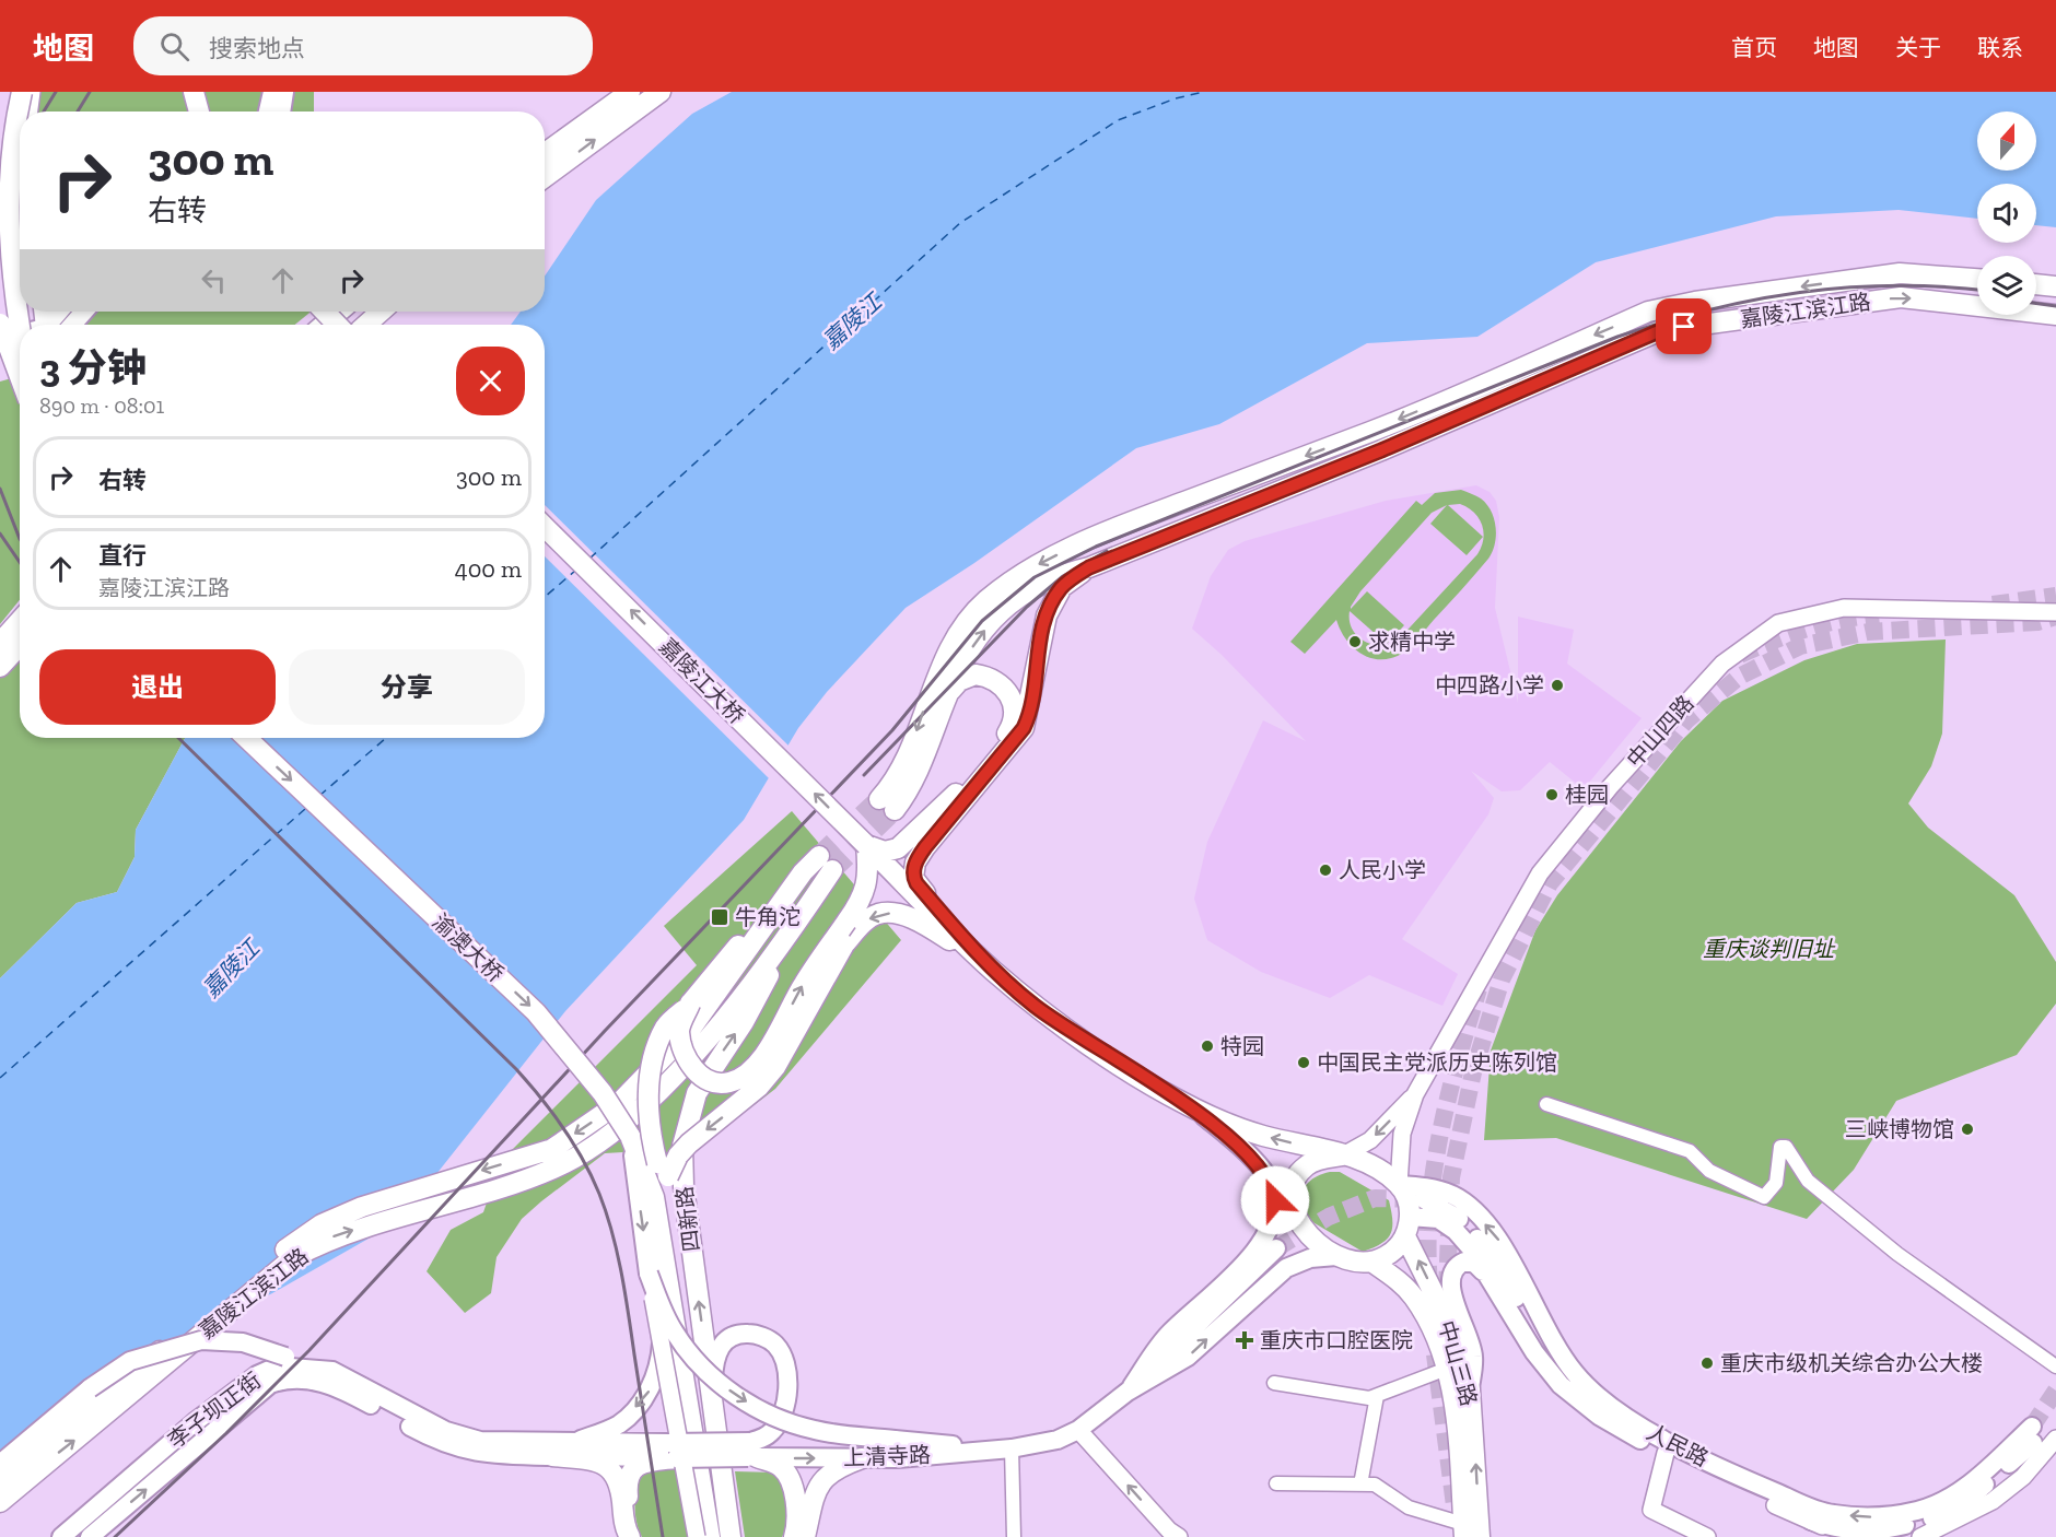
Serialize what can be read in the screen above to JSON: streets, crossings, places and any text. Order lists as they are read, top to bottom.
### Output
{
  "streets": {
    "main road": [
      "嘉陵江滨江路",
      "嘉陵江大桥",
      "渝澳大桥",
      "四新路",
      "中山三路",
      "李子坝正街",
      "人民路",
      "上清寺路"
    ],
    "street": ["中山四路"]
  },
  "crossings": [
    ["渝澳大桥", "四新路"],
    ["中山三路", "人民路"],
    ["中山三路", "上清寺路"],
    ["李子坝正街", "上清寺路"],
    ["人民路", "上清寺路"]
  ],
  "one_way": ["嘉陵江大桥", "渝澳大桥"],
  "water": ["嘉陵江"],
  "parks": ["重庆谈判旧址"],
  "places": {
    "other": [
      "求精中学",
      "中四路小学",
      "桂园",
      "人民小学",
      "特园",
      "中国民主党派历史陈列馆",
      "三峡博物馆",
      "重庆市级机关综合办公大楼"
    ],
    "transit": ["牛角沱"],
    "health": ["重庆市口腔医院"]
  },
  "north": "top",
  "page": {
    "header": "地图",
    "search": "搜索地点",
    "nav": [
      "首页",
      "地图",
      "关于",
      "联系"
    ],
    "turn": ["300 m", "右转"],
    "heading": ["3 分钟", "890 m · 08:01"],
    "list": [
      {
        "name": "右转",
        "value": "300 m"
      },
      {
        "name": "直行",
        "note": "嘉陵江滨江路",
        "value": "400 m"
      }
    ],
    "buttons": ["退出", "分享"]
  }
}
